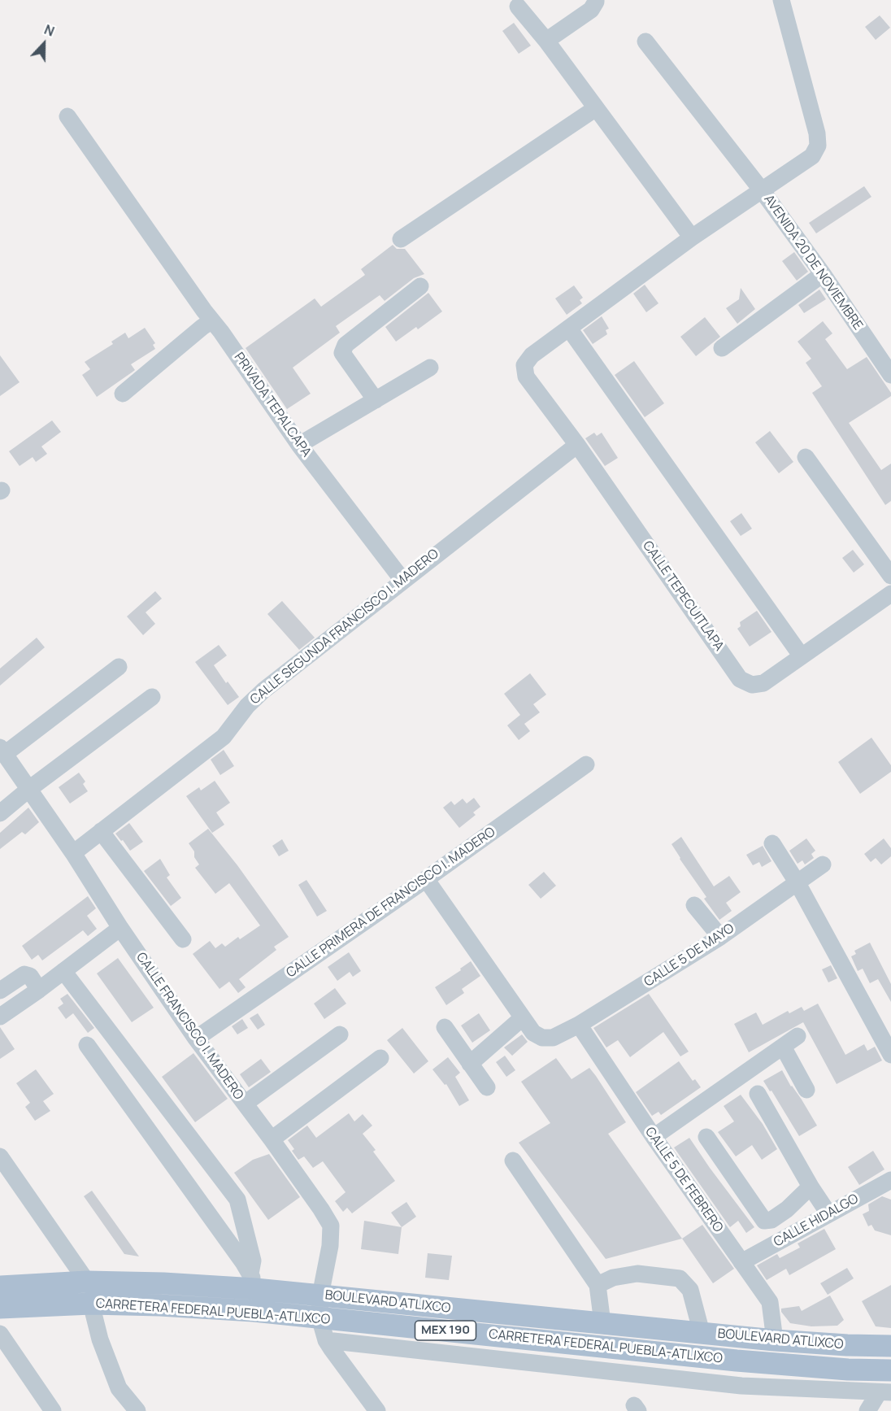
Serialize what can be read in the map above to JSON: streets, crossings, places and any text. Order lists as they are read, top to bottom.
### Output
{
  "streets": {
    "main road": ["BOULEVARD ATLIXCO", "CARRETERA FEDERAL PUEBLA-ATLIXCO", "MEX 190"],
    "street": [
      "AVENIDA 20 DE NOVIEMBRE",
      "PRIVADA TEPALCAPA",
      "CALLE TEPECUITLAPA",
      "CALLE SEGUNDA FRANCISCO I. MADERO",
      "CALLE PRIMERA DE FRANCISCO I. MADERO",
      "CALLE 5 DE MAYO",
      "CALLE FRANCISCO I. MADERO",
      "CALLE 5 DE FEBRERO",
      "CALLE HIDALGO"
    ]
  },
  "crossings": [
    ["PRIVADA TEPALCAPA", "CALLE SEGUNDA FRANCISCO I. MADERO"],
    ["CALLE TEPECUITLAPA", "CALLE SEGUNDA FRANCISCO I. MADERO"],
    ["CALLE SEGUNDA FRANCISCO I. MADERO", "CALLE FRANCISCO I. MADERO"],
    ["CALLE PRIMERA DE FRANCISCO I. MADERO", "CALLE FRANCISCO I. MADERO"],
    ["CALLE 5 DE MAYO", "CALLE 5 DE FEBRERO"],
    ["CALLE FRANCISCO I. MADERO", "BOULEVARD ATLIXCO"],
    ["CALLE FRANCISCO I. MADERO", "CARRETERA FEDERAL PUEBLA-ATLIXCO"],
    ["CALLE 5 DE FEBRERO", "CALLE HIDALGO"],
    ["CALLE 5 DE FEBRERO", "BOULEVARD ATLIXCO"]
  ],
  "north": "top"
}
